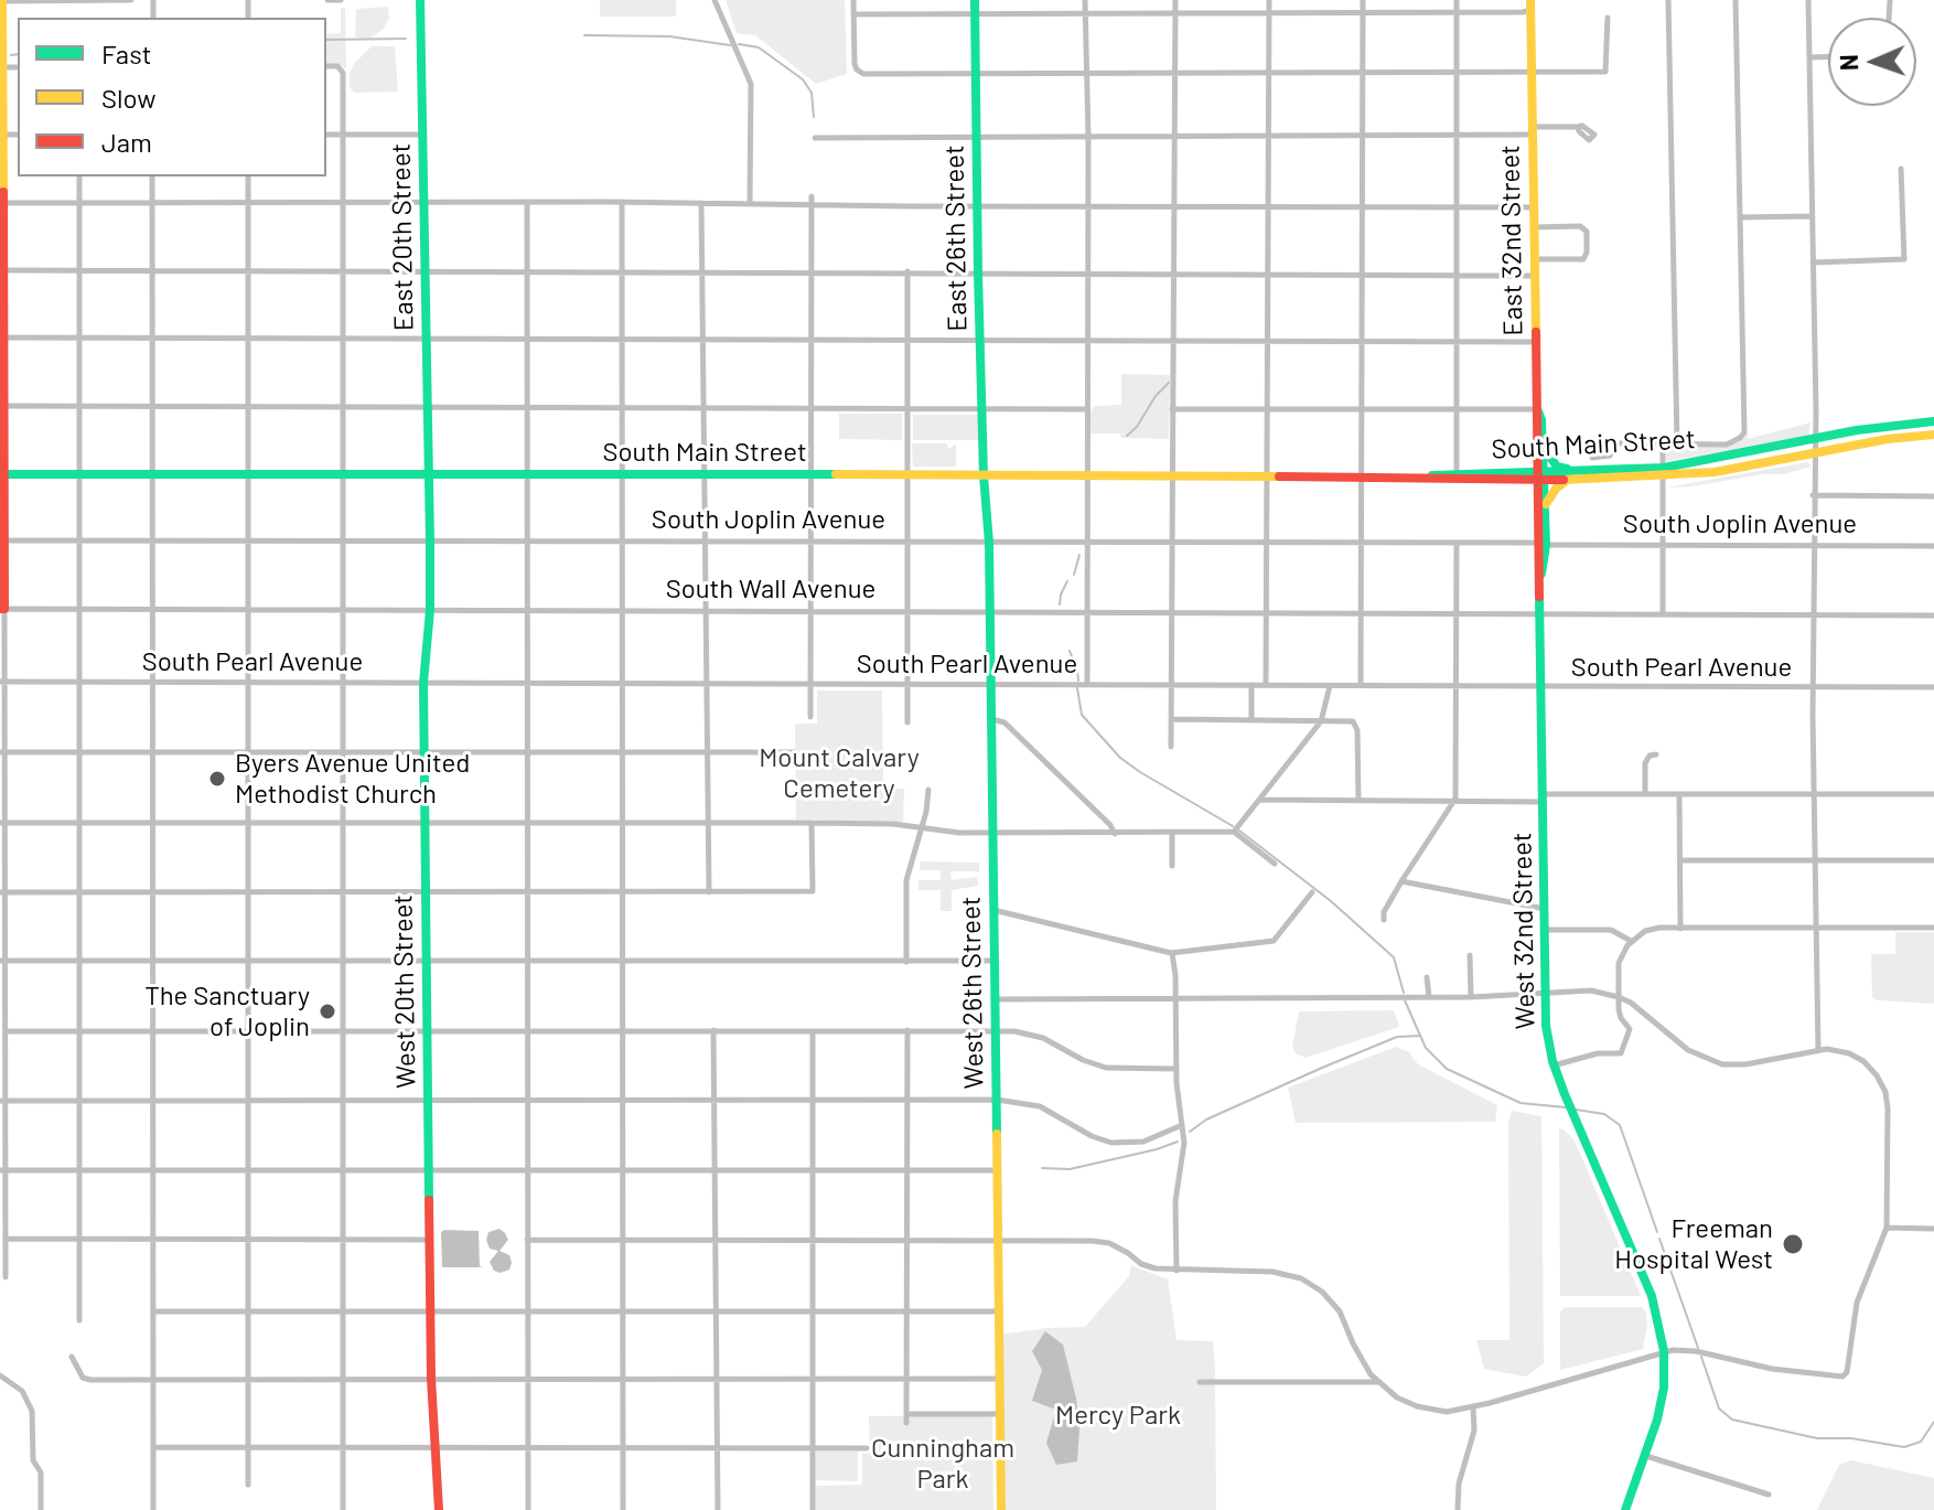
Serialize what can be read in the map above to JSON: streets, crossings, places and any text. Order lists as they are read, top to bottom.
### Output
{
  "streets": {
    "main road": [
      "East 20th Street",
      "East 26th Street",
      "East 32nd Street",
      "South Main Street",
      "West 32nd Street",
      "West 20th Street",
      "West 26th Street"
    ],
    "street": ["South Joplin Avenue", "South Wall Avenue", "South Pearl Avenue"]
  },
  "crossings": [
    ["East 20th Street", "South Main Street"],
    ["East 20th Street", "West 20th Street"],
    ["East 26th Street", "South Main Street"],
    ["East 26th Street", "West 26th Street"],
    ["East 32nd Street", "South Main Street"],
    ["East 32nd Street", "West 32nd Street"],
    ["South Main Street", "West 32nd Street"],
    ["South Main Street", "West 20th Street"],
    ["South Main Street", "West 26th Street"],
    ["South Joplin Avenue", "West 32nd Street"],
    ["South Joplin Avenue", "West 20th Street"],
    ["South Joplin Avenue", "West 26th Street"],
    ["South Wall Avenue", "West 32nd Street"],
    ["South Wall Avenue", "West 20th Street"],
    ["South Wall Avenue", "West 26th Street"],
    ["South Pearl Avenue", "West 32nd Street"],
    ["South Pearl Avenue", "West 20th Street"],
    ["South Pearl Avenue", "West 26th Street"]
  ],
  "parks": ["Mount Calvary Cemetery", "Mercy Park", "Cunningham Park"],
  "places": ["Byers Avenue United Methodist Church", "The Sanctuary of Joplin", "Freeman Hospital West"],
  "legend": ["Fast", "Slow", "Jam"],
  "north": "left"
}
